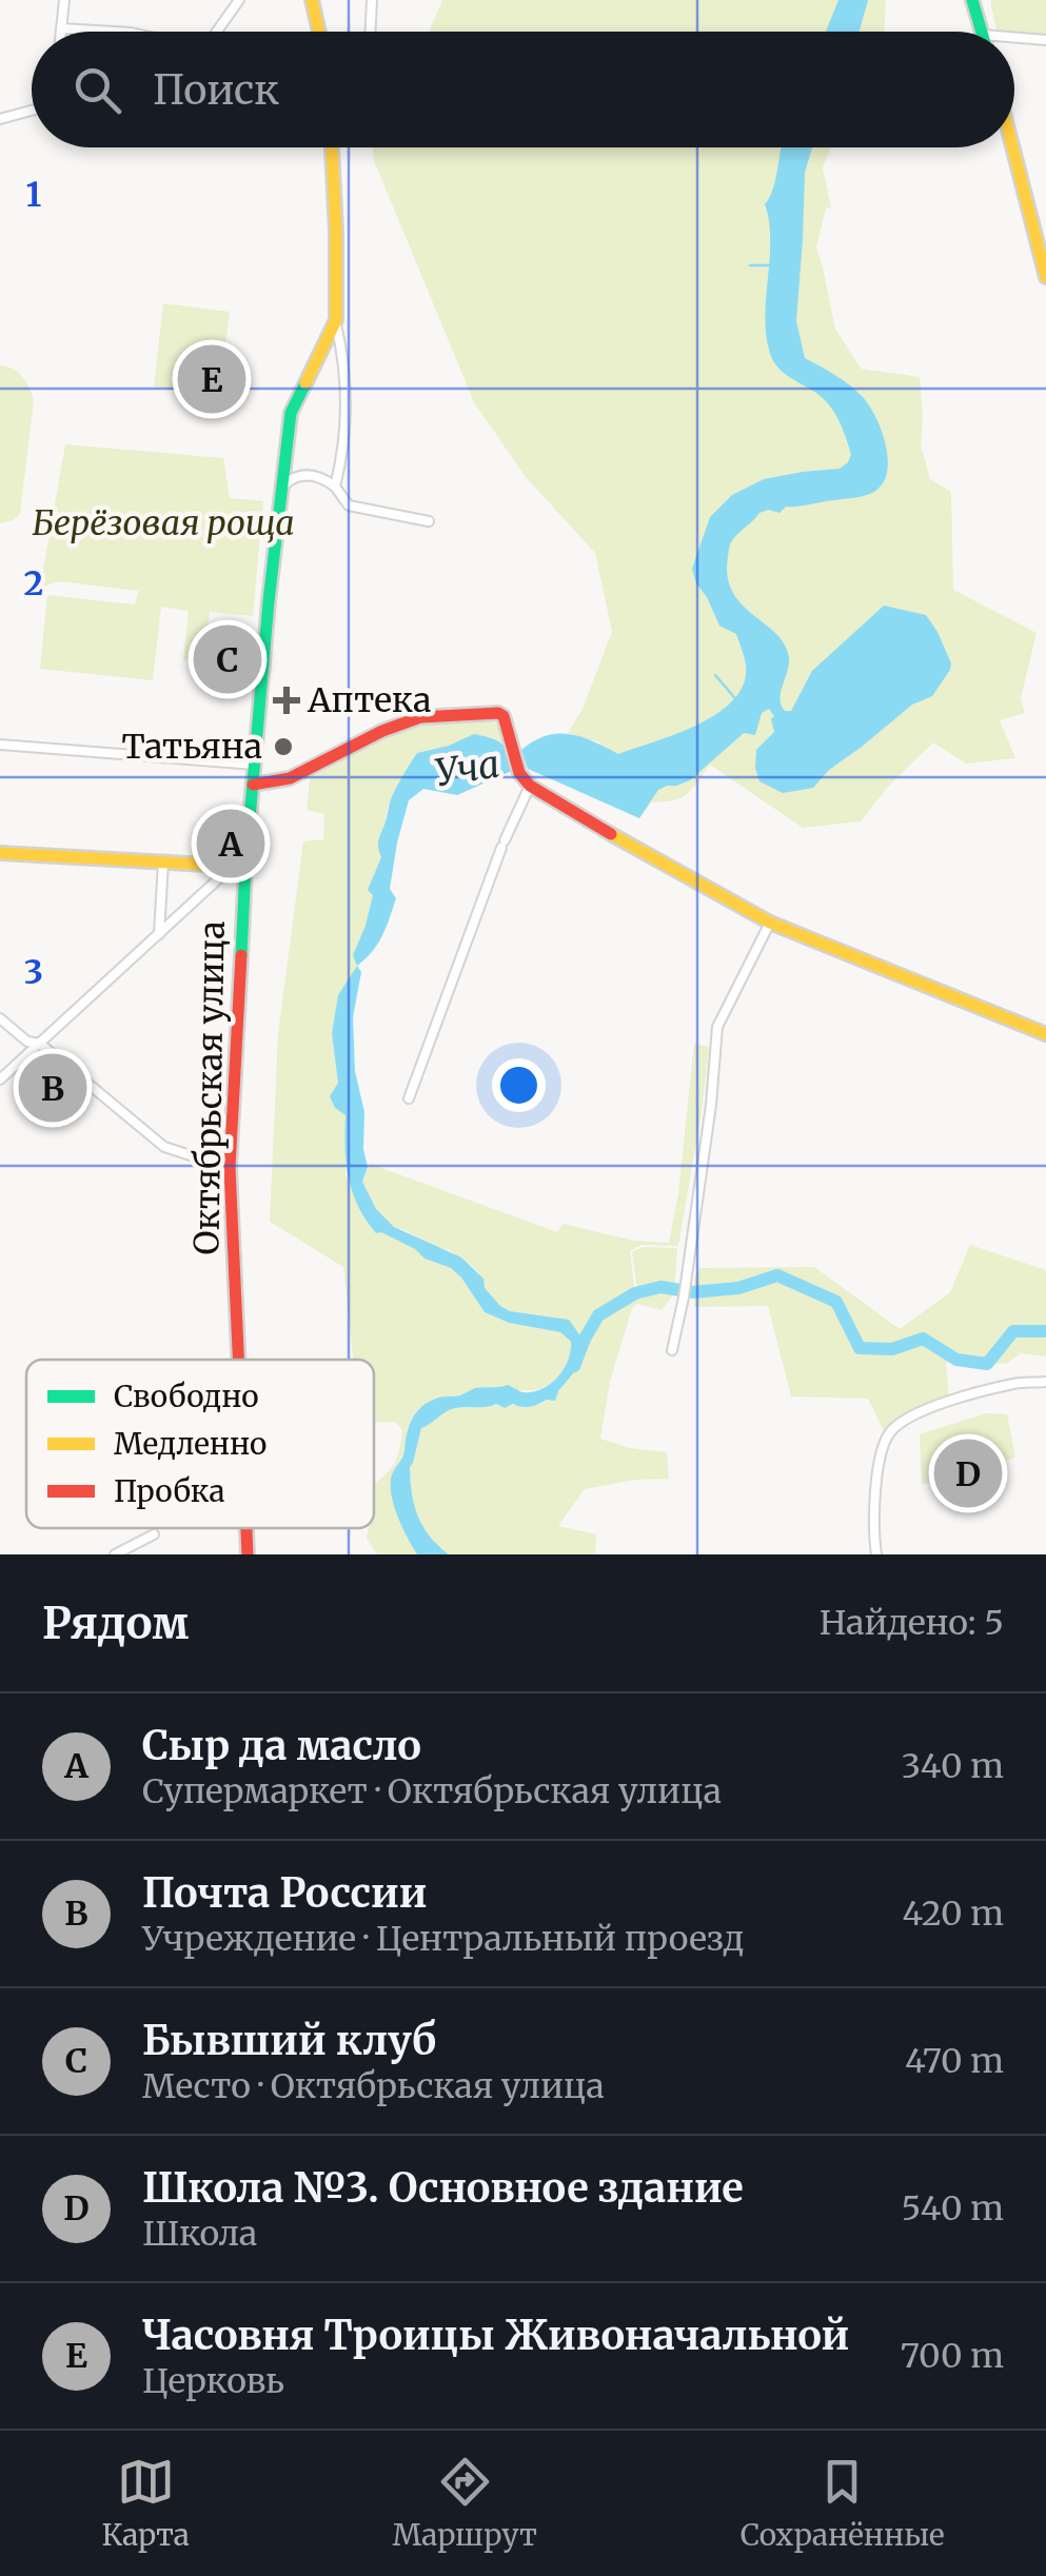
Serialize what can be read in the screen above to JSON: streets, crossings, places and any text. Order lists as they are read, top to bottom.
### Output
{
  "streets": {
    "street": ["Октябрьская улица"]
  },
  "water": ["Уча"],
  "parks": ["Берёзовая роща"],
  "places": {
    "health": ["Аптека"],
    "other": ["Татьяна"]
  },
  "legend": ["Свободно", "Медленно", "Пробка"],
  "page": {
    "search": "Поиск",
    "pins": [
      "E",
      "C",
      "A",
      "B",
      "D"
    ],
    "heading": ["Рядом", "Найдено: 5"],
    "list": [
      {
        "mark": "A",
        "name": "Сыр да масло",
        "note": "Супермаркет · Октябрьская улица",
        "value": "340 m"
      },
      {
        "mark": "B",
        "name": "Почта России",
        "note": "Учреждение · Центральный проезд",
        "value": "420 m"
      },
      {
        "mark": "C",
        "name": "Бывший клуб",
        "note": "Место · Октябрьская улица",
        "value": "470 m"
      },
      {
        "mark": "D",
        "name": "Школа №3. Основное здание",
        "note": "Школа",
        "value": "540 m"
      },
      {
        "mark": "E",
        "name": "Часовня Троицы Живоначальной",
        "note": "Церковь",
        "value": "700 m"
      }
    ],
    "nav": ["Карта", "Маршрут", "Сохранённые"]
  },
  "grid": {
    "rows": ["1", "2", "3"]
  }
}
